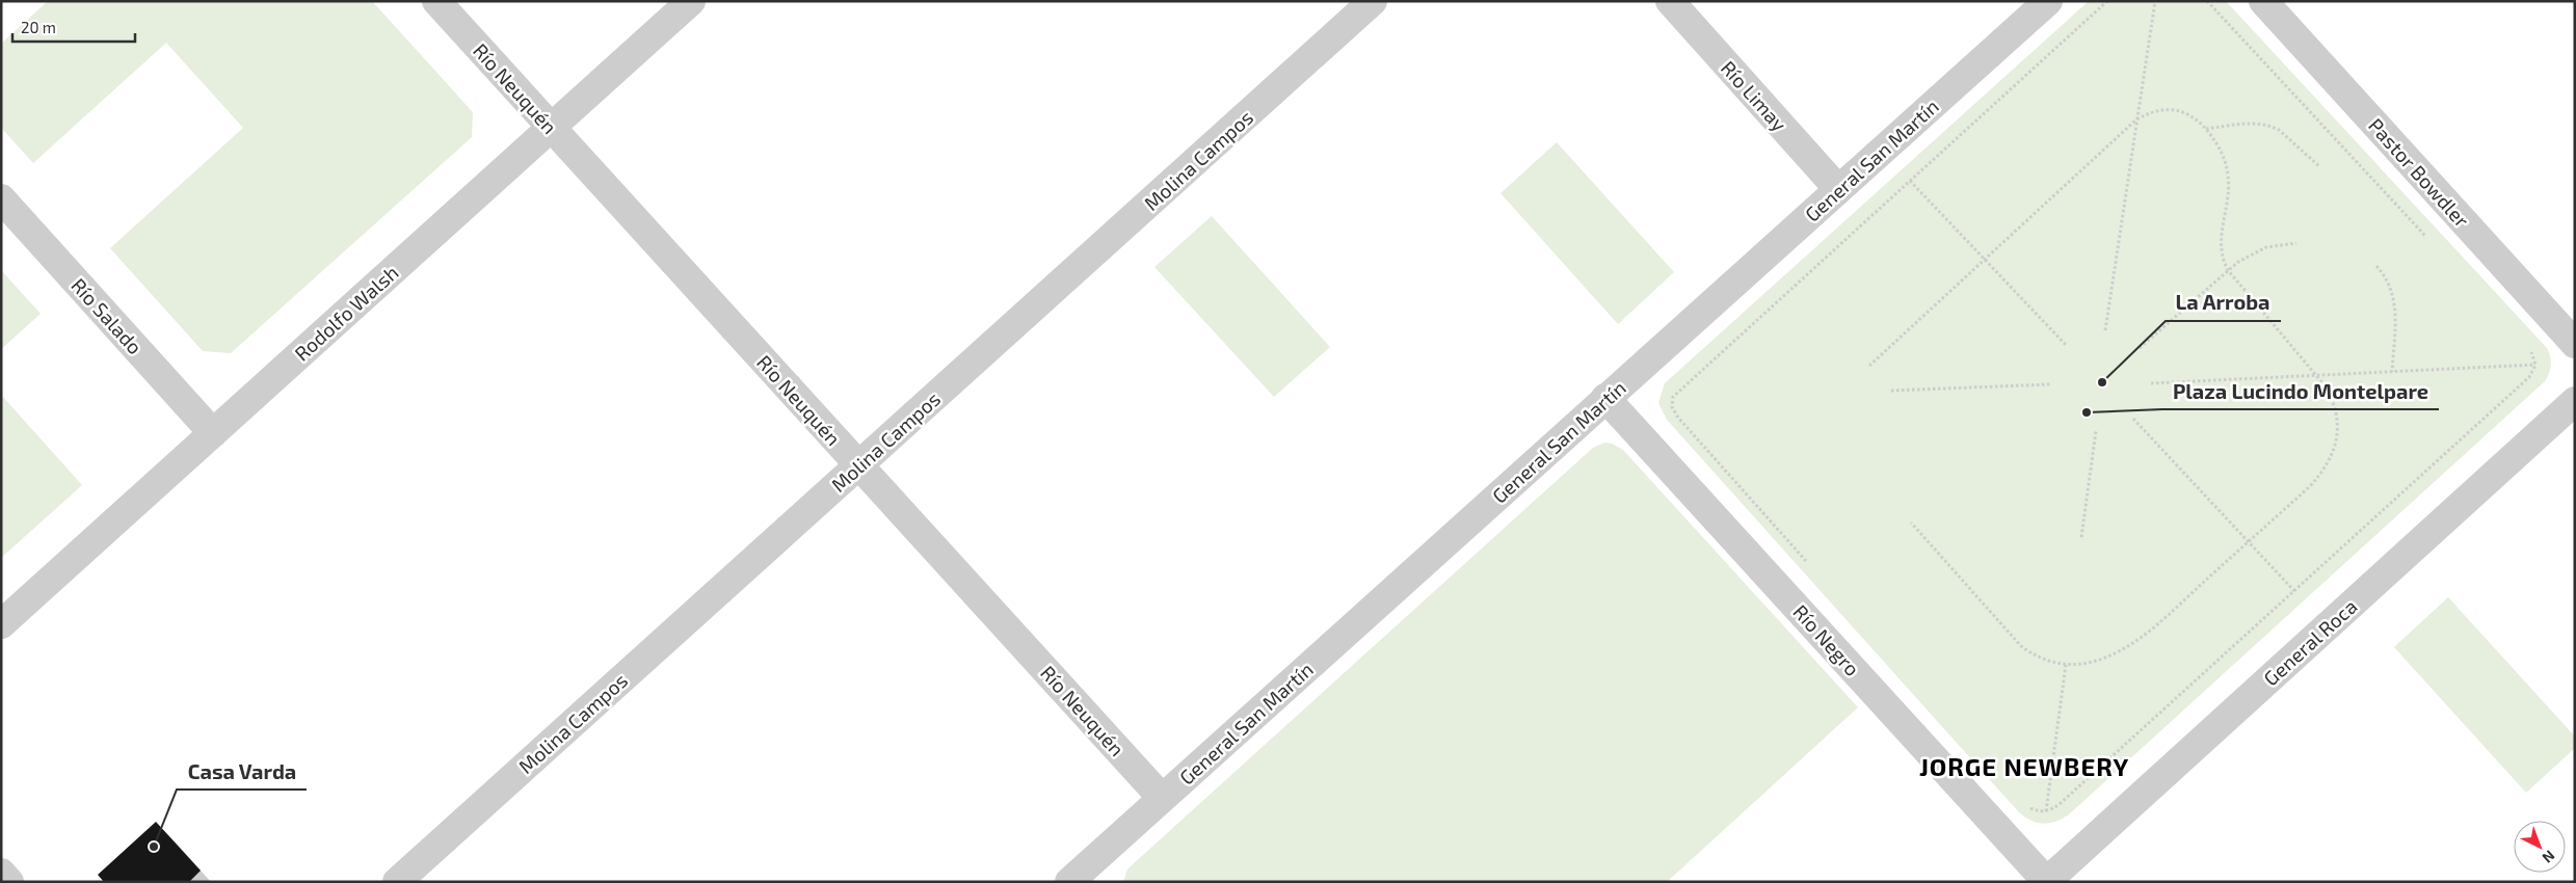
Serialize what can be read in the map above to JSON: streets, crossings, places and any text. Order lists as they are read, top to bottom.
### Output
{
  "streets": {
    "street": [
      "Río Neuquén",
      "Río Limay",
      "Molina Campos",
      "General San Martín",
      "Pastor Bowdler",
      "Rodolfo Walsh",
      "Río Salado",
      "Río Negro",
      "General Roca"
    ]
  },
  "crossings": [
    ["Río Neuquén", "Molina Campos"],
    ["Río Neuquén", "General San Martín"],
    ["Río Neuquén", "Rodolfo Walsh"],
    ["Río Limay", "General San Martín"],
    ["General San Martín", "Río Negro"],
    ["Rodolfo Walsh", "Río Salado"],
    ["Río Negro", "General Roca"]
  ],
  "districts": ["JORGE NEWBERY"],
  "places": ["La Arroba", "Plaza Lucindo Montelpare", "Casa Varda"],
  "scale_bar": "20 m",
  "north": "bottom right"
}
